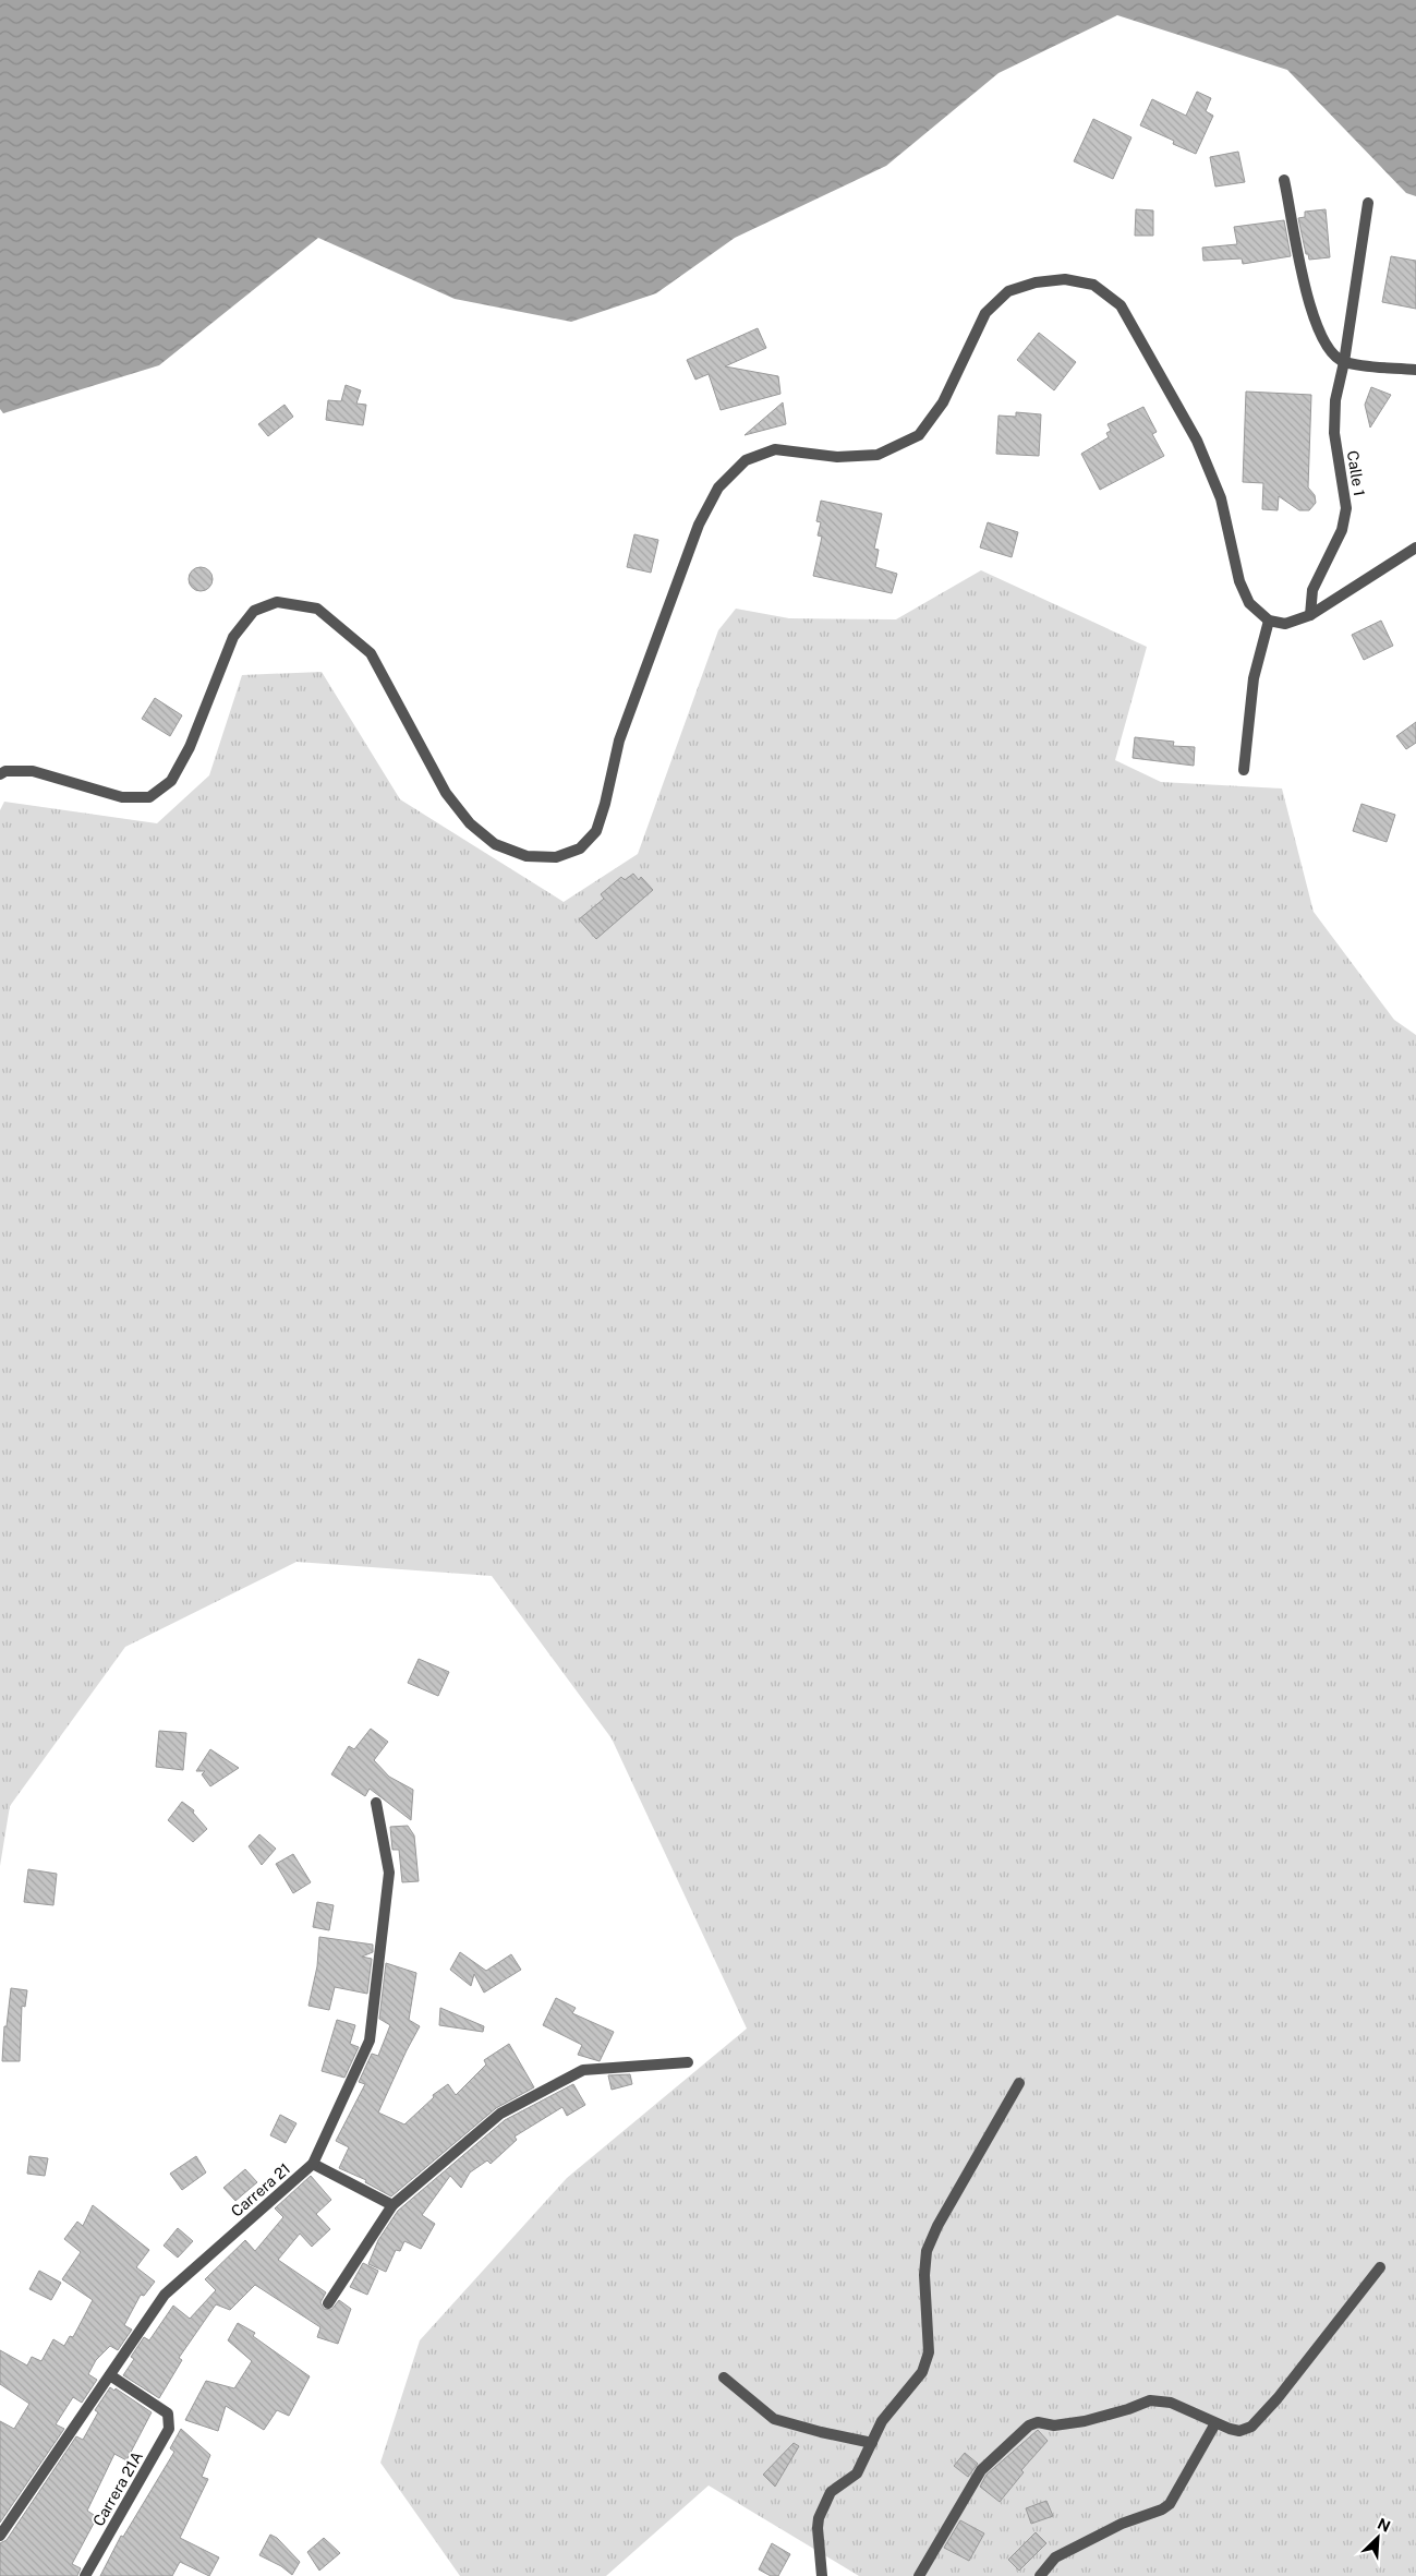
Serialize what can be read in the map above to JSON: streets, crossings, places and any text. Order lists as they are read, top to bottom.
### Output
{
  "streets": {
    "street": ["Calle 1", "Carrera 21", "Carrera 21A"]
  },
  "crossings": [
    ["Carrera 21", "Carrera 21A"]
  ],
  "north": "top right"
}
